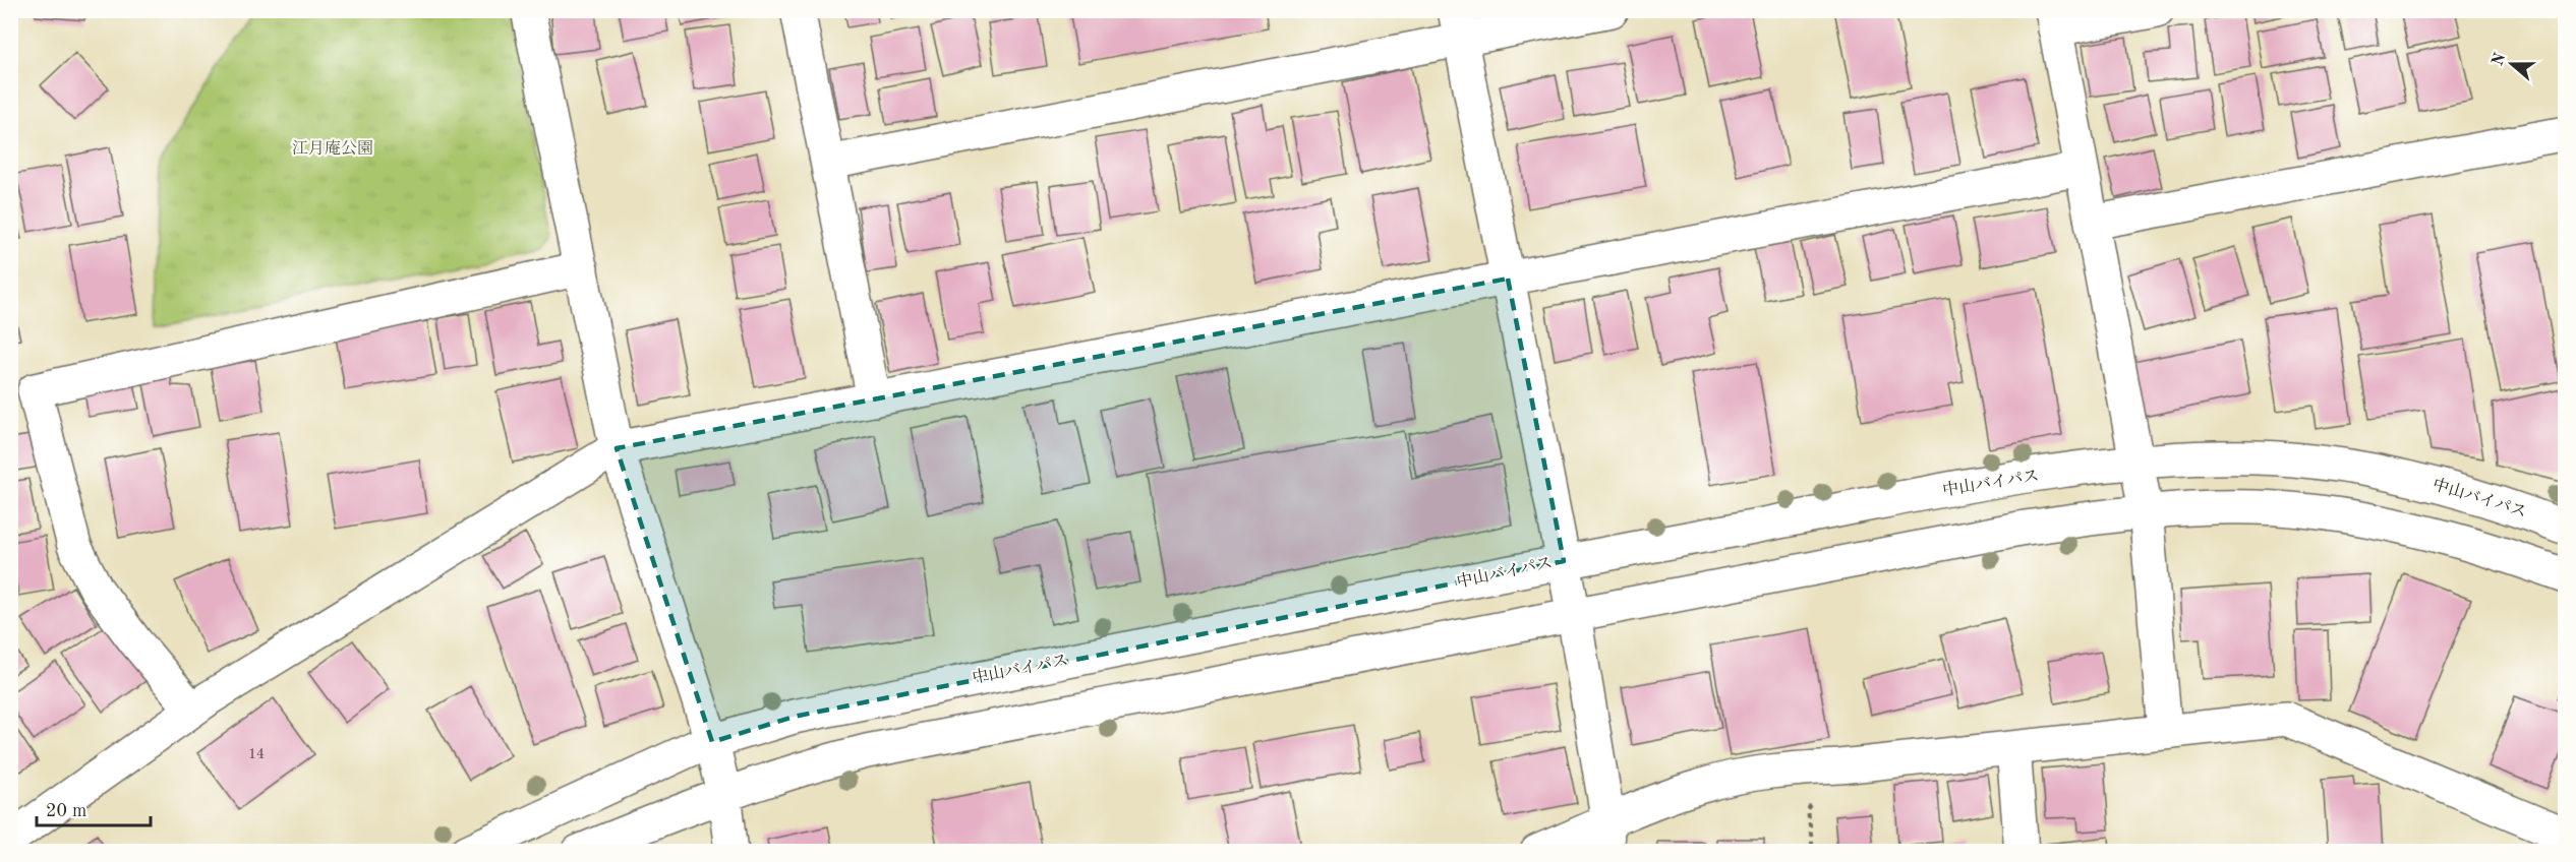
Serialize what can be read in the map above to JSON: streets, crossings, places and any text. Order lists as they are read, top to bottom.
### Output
{
  "streets": {
    "street": ["中山バイパス"]
  },
  "parks": ["江月庵公園"],
  "house_numbers": ["14"],
  "scale_bar": "20 m",
  "north": "left"
}
